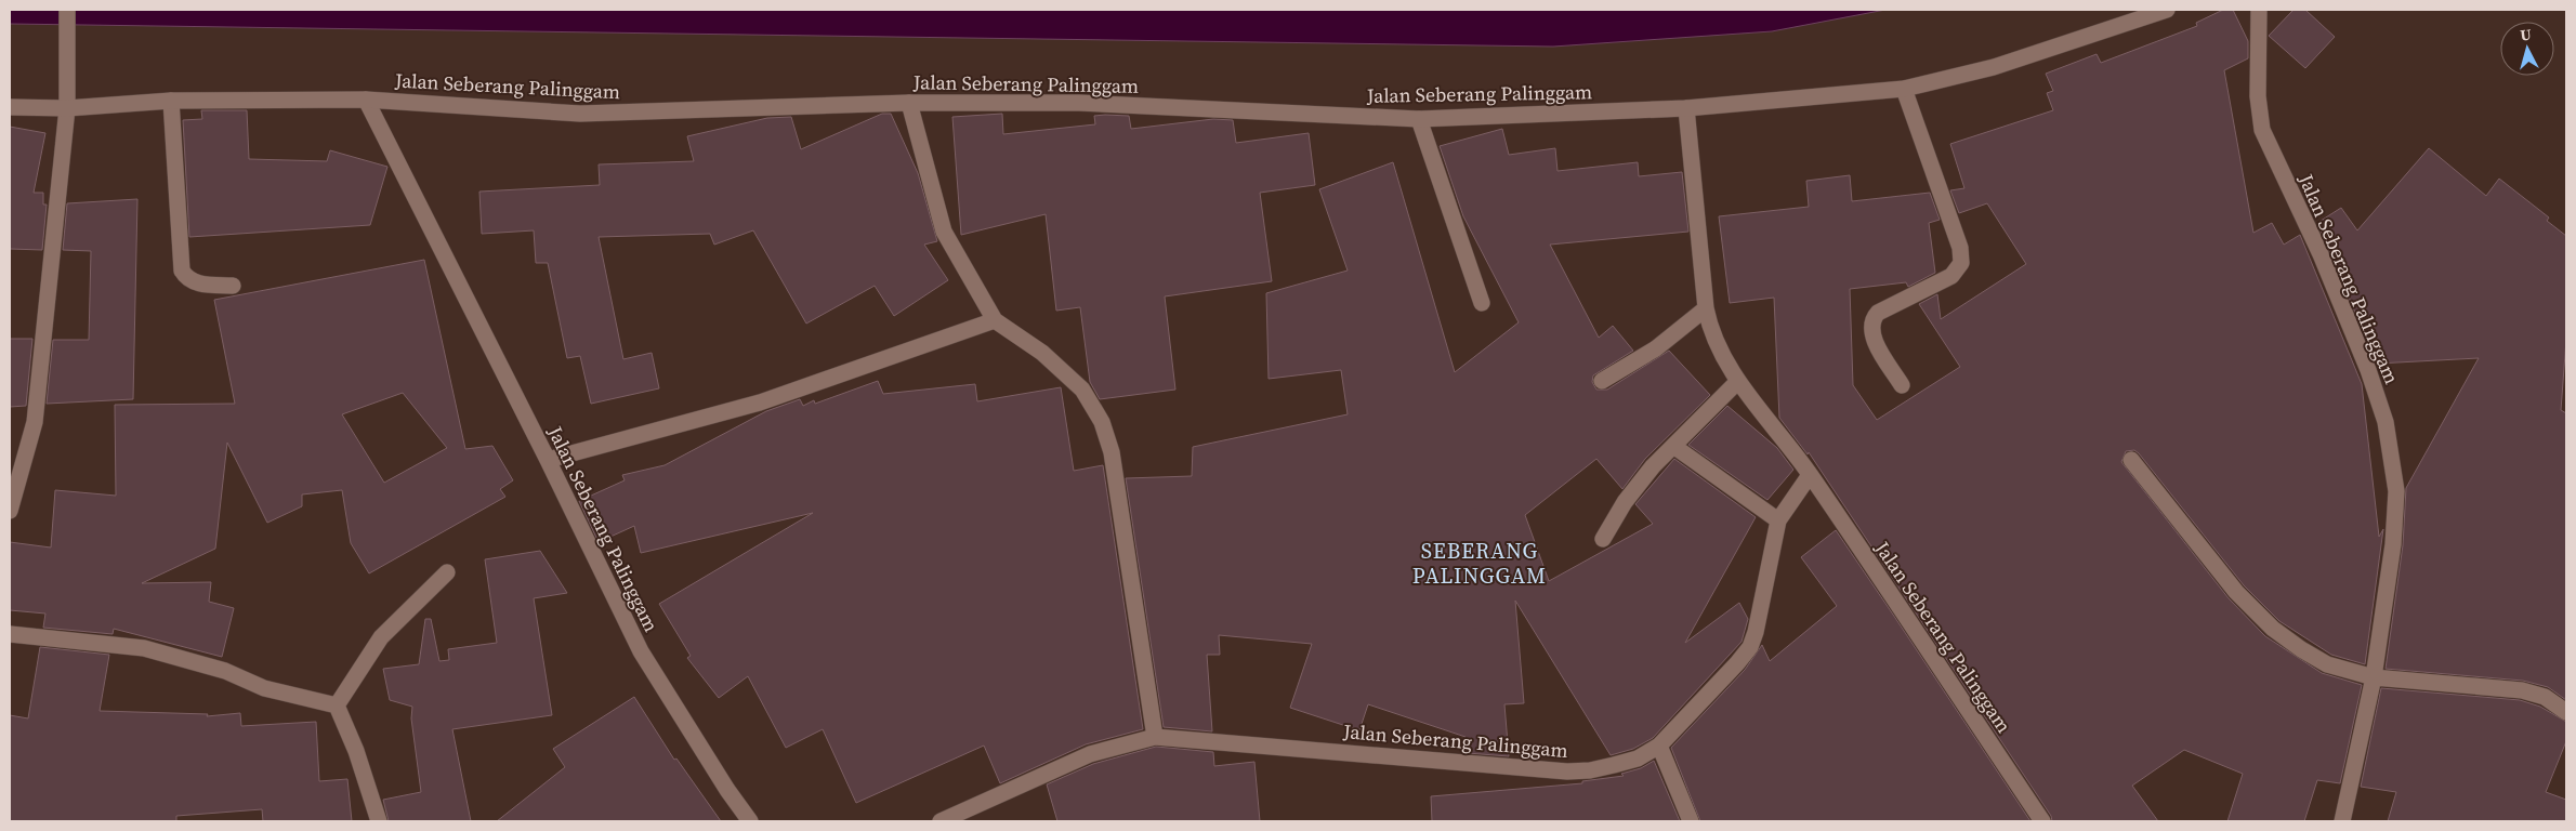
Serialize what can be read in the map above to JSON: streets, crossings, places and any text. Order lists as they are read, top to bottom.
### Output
{
  "streets": {
    "street": ["Jalan Seberang Palinggam"]
  },
  "districts": ["SEBERANG PALINGGAM"],
  "north": "top"
}
